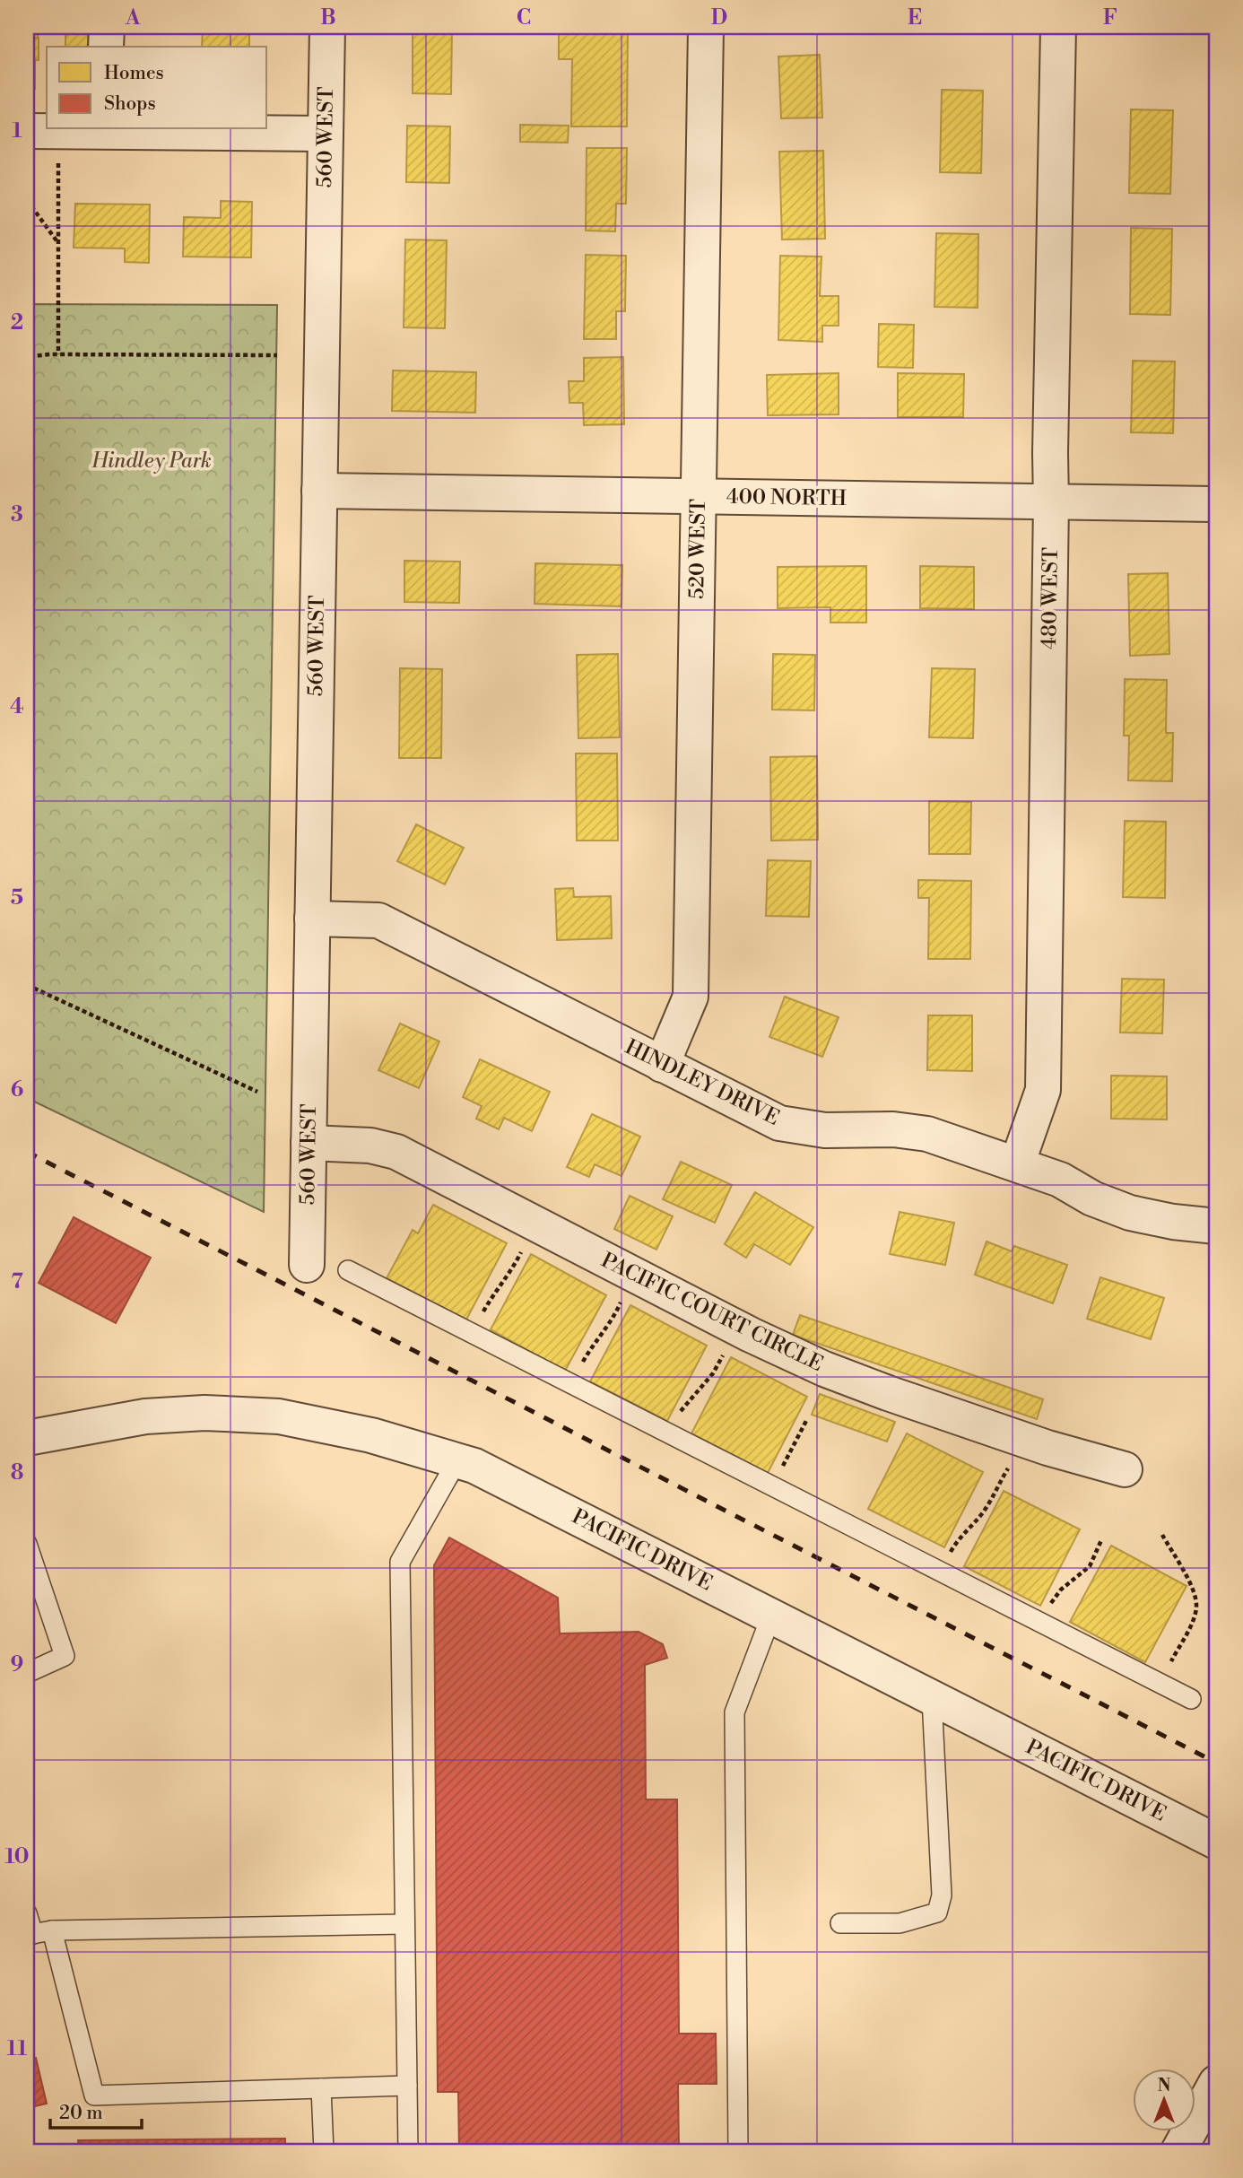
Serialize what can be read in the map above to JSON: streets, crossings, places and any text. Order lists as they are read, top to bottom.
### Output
{
  "streets": {
    "street": [
      "560 WEST",
      "400 NORTH",
      "520 WEST",
      "480 WEST",
      "HINDLEY DRIVE",
      "PACIFIC COURT CIRCLE",
      "PACIFIC DRIVE"
    ]
  },
  "crossings": [
    ["560 WEST", "400 NORTH"],
    ["560 WEST", "HINDLEY DRIVE"],
    ["560 WEST", "PACIFIC COURT CIRCLE"],
    ["400 NORTH", "520 WEST"],
    ["400 NORTH", "480 WEST"],
    ["520 WEST", "HINDLEY DRIVE"],
    ["480 WEST", "HINDLEY DRIVE"]
  ],
  "parks": ["Hindley Park"],
  "legend": ["Homes", "Shops"],
  "scale_bar": "20 m",
  "north": "top",
  "grid": {
    "columns": [
      "A",
      "B",
      "C",
      "D",
      "E",
      "F"
    ],
    "rows": [
      "1",
      "2",
      "3",
      "4",
      "5",
      "6",
      "7",
      "8",
      "9",
      "10",
      "11"
    ]
  }
}
